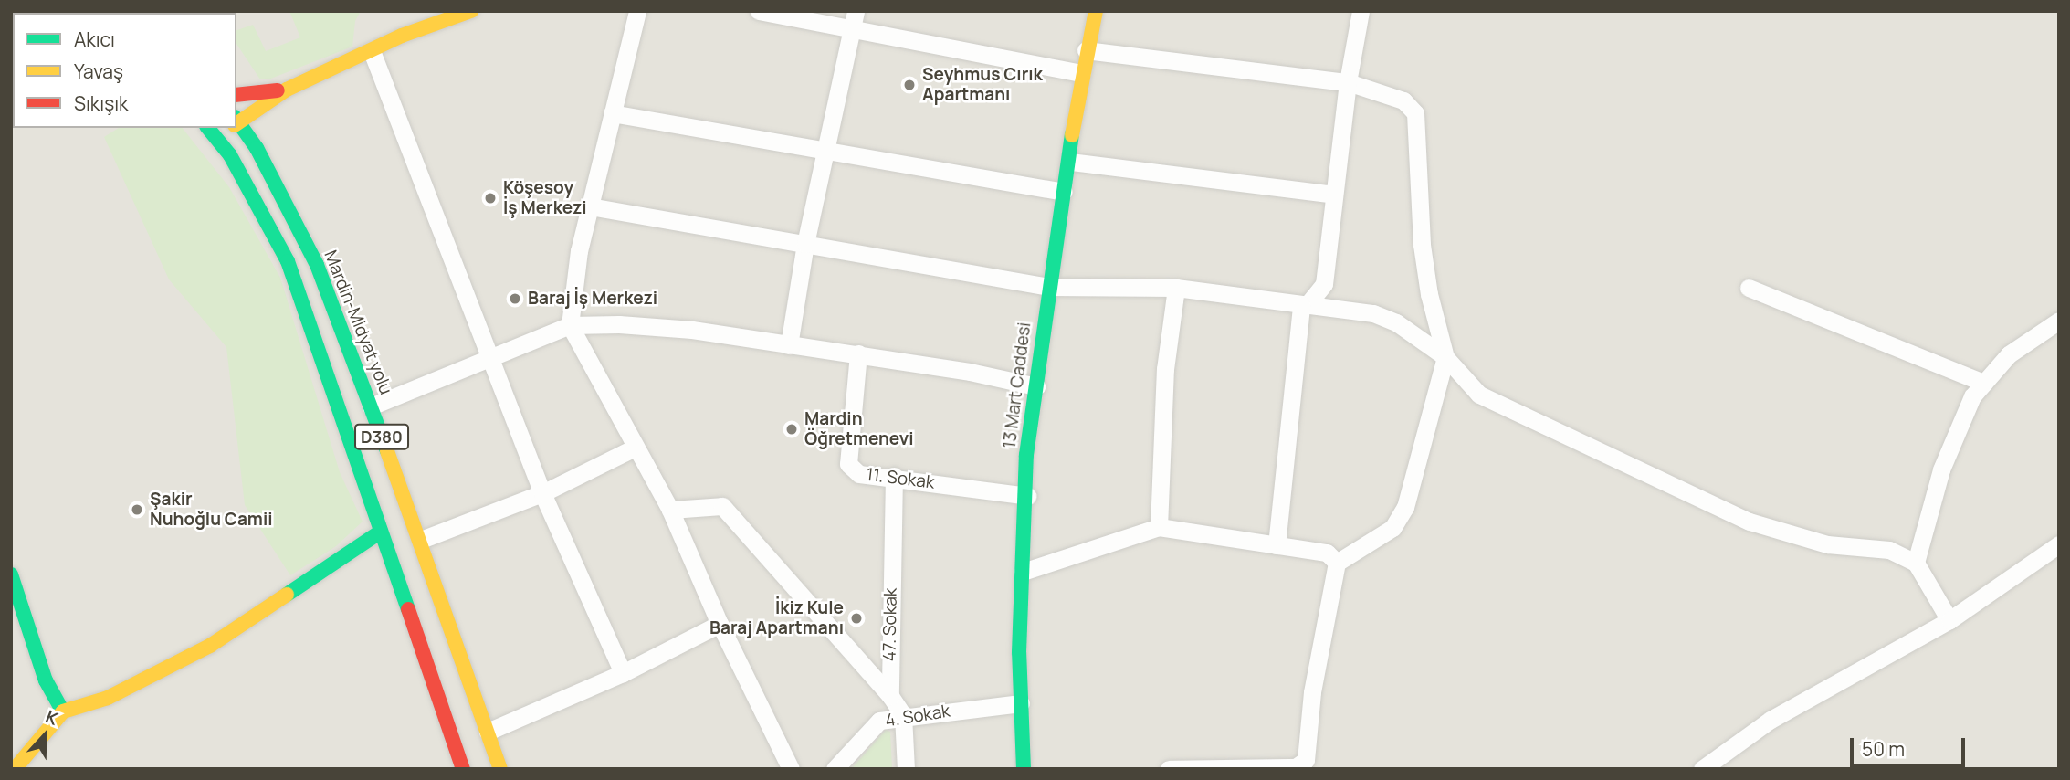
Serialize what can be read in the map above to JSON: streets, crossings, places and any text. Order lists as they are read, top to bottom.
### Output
{
  "streets": {
    "main road": ["Mardin-Midyat yolu", "13 Mart Caddesi", "D380"],
    "street": ["11. Sokak", "47. Sokak", "4. Sokak"]
  },
  "crossings": [
    ["13 Mart Caddesi", "11. Sokak"],
    ["13 Mart Caddesi", "4. Sokak"],
    ["11. Sokak", "47. Sokak"]
  ],
  "places": [
    "Seyhmus Cırık Apartmanı",
    "Köşesoy İş Merkezi",
    "Baraj İş Merkezi",
    "Mardin Öğretmenevi",
    "Şakir Nuhoğlu Camii",
    "İkiz Kule Baraj Apartmanı"
  ],
  "legend": ["Akıcı", "Yavaş", "Sıkışık"],
  "scale_bar": "50 m",
  "north": "top"
}
